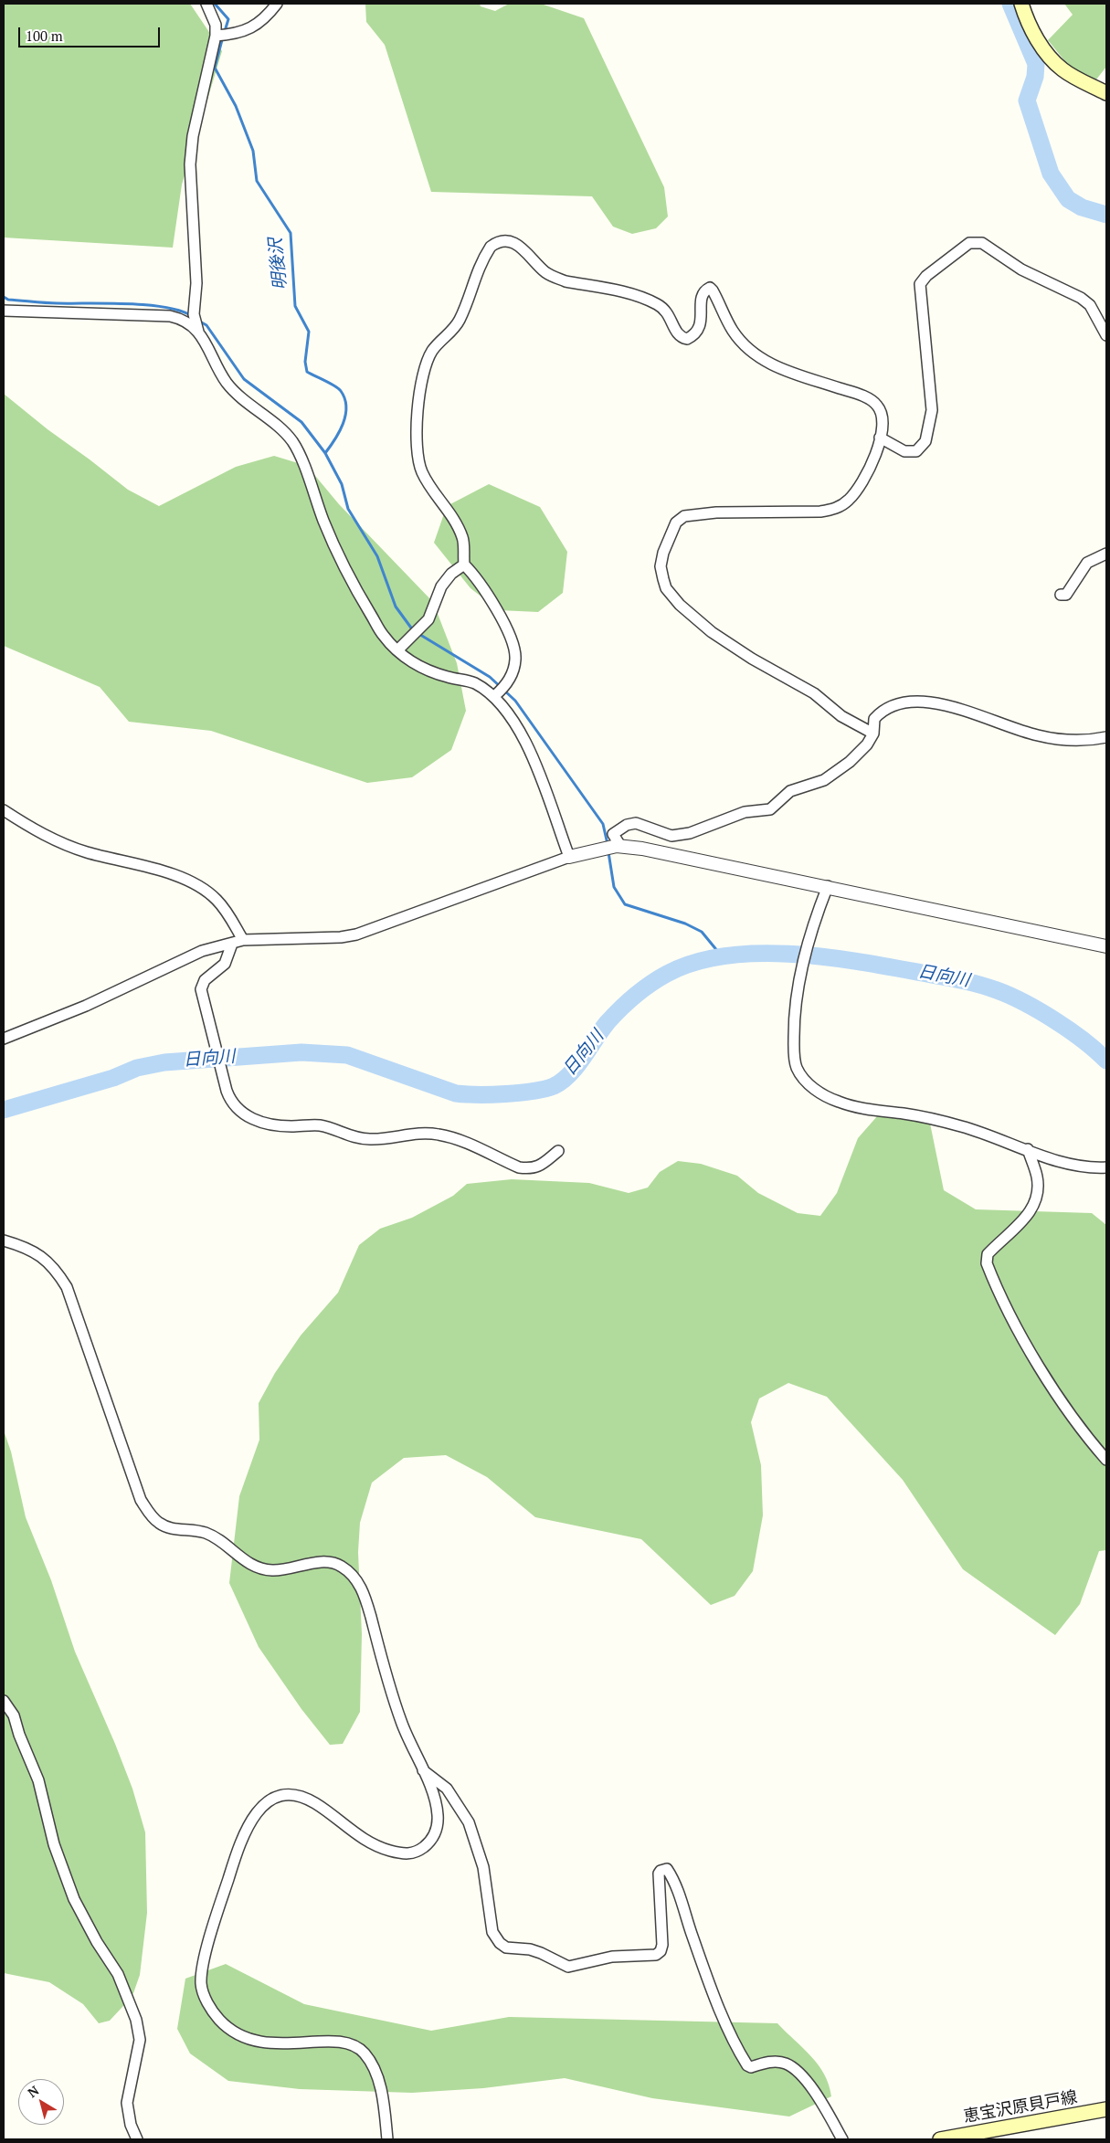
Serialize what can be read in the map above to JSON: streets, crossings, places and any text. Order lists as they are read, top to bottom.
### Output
{
  "streets": {
    "main road": ["恵宝沢原貝戸線"]
  },
  "water": ["明後沢", "日向川"],
  "scale_bar": "100 m",
  "north": "top left"
}
